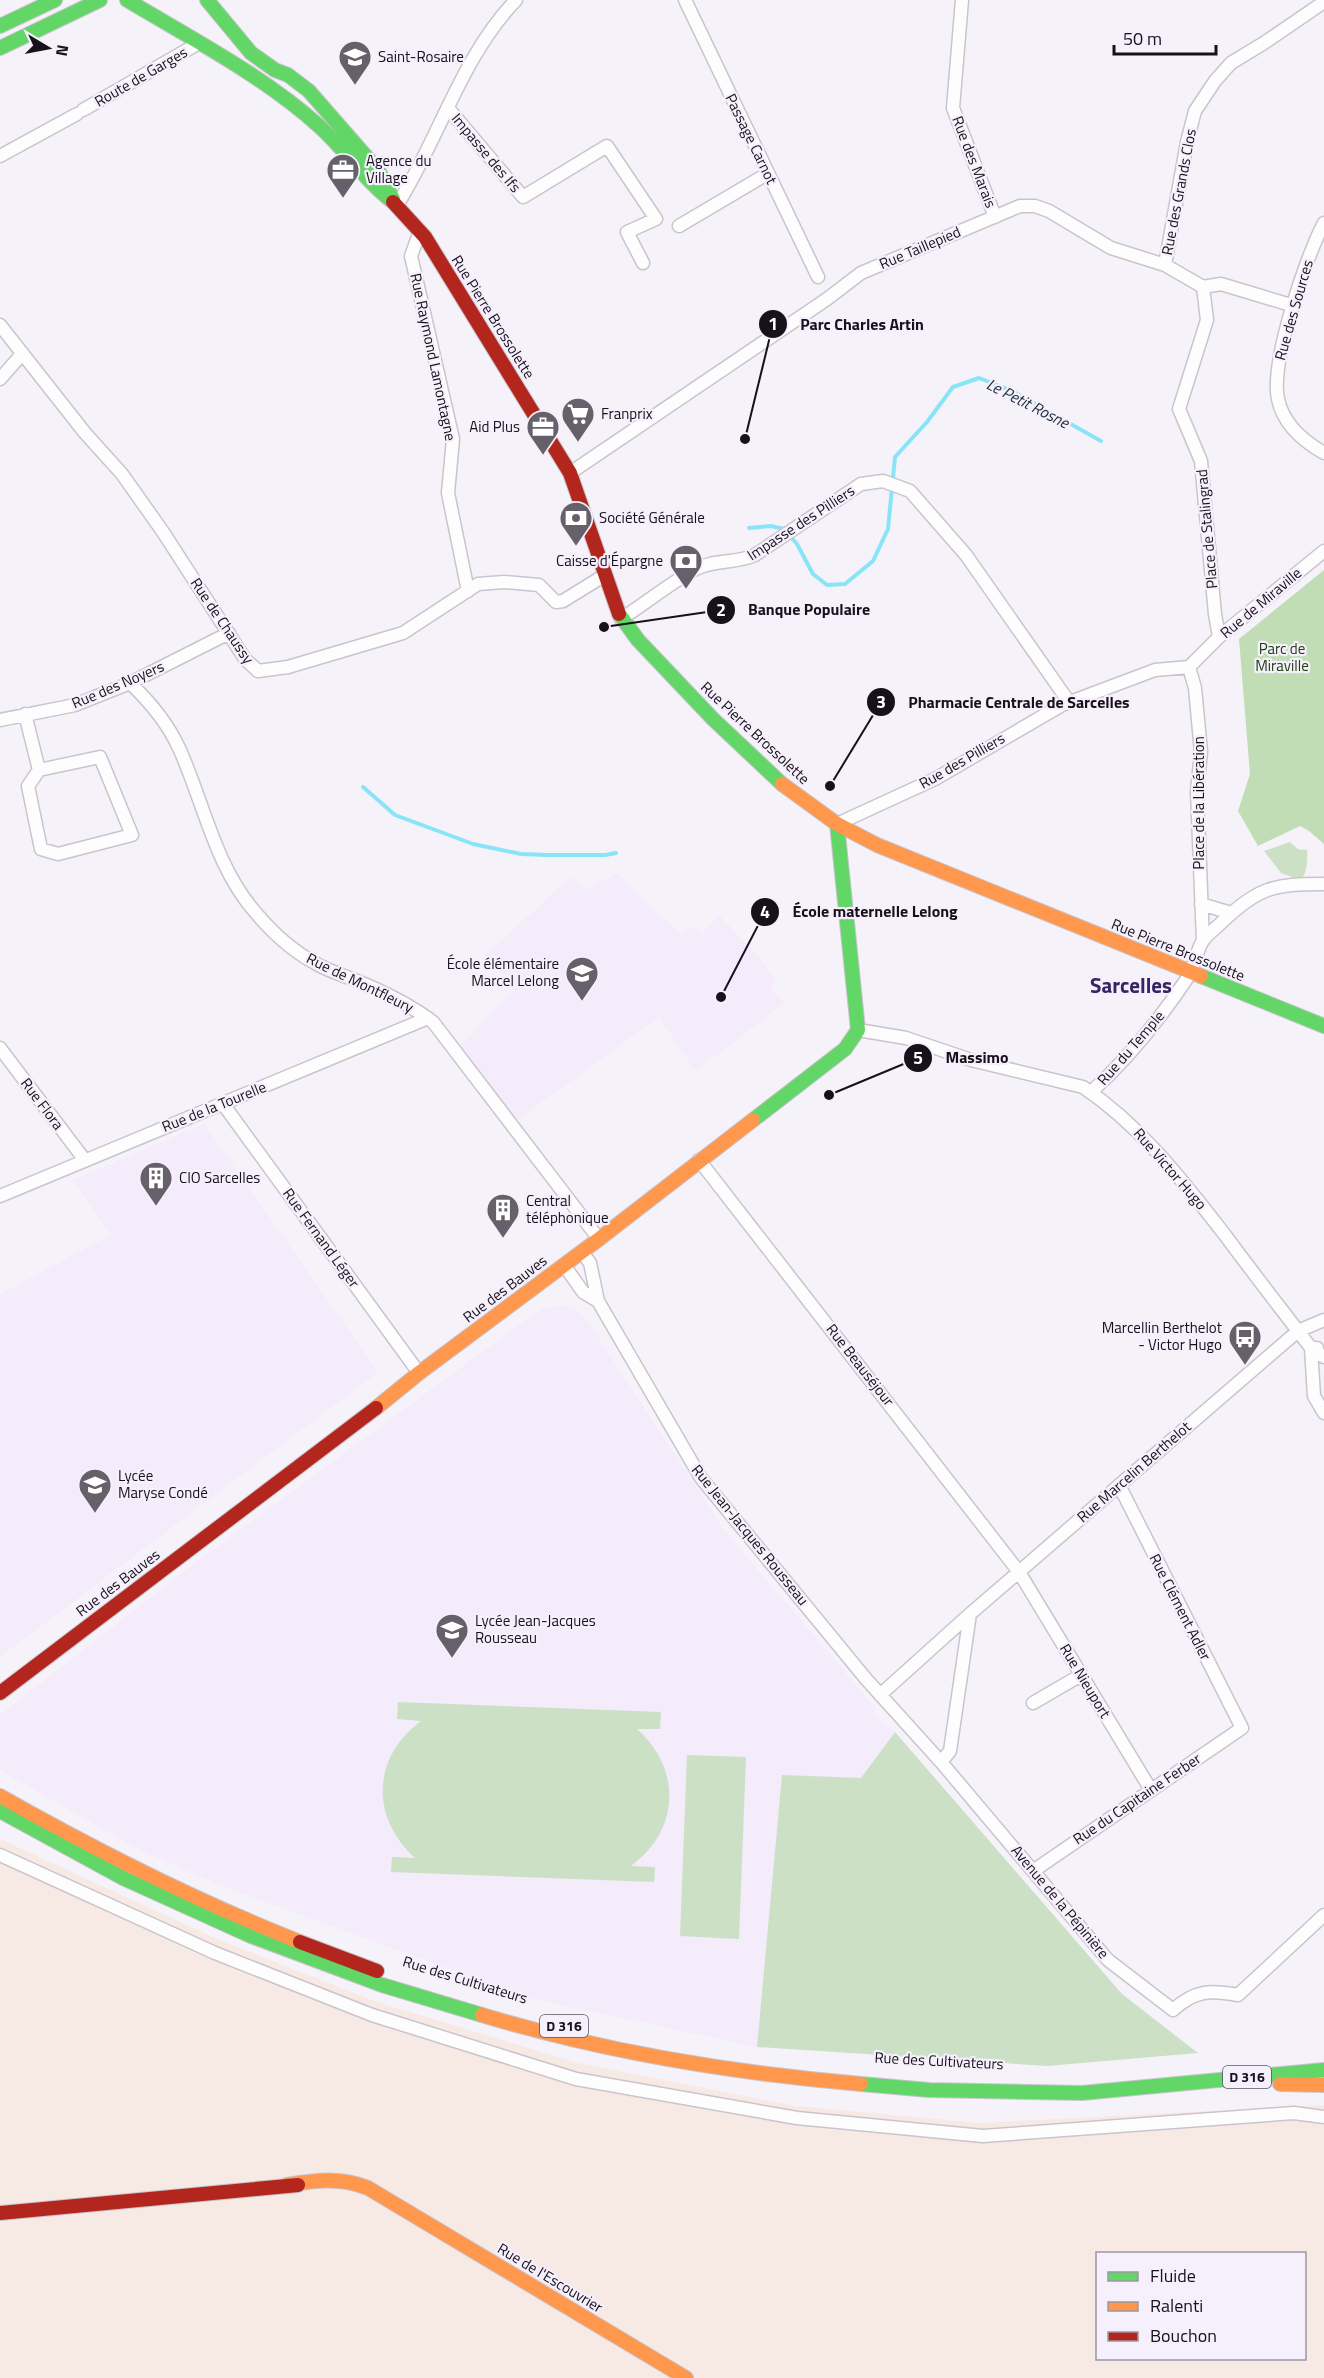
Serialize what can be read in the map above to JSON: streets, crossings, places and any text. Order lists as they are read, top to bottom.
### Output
{
  "streets": {
    "main road": [
      "Rue Pierre Brossolette",
      "Rue des Bauves",
      "Rue des Cultivateurs",
      "D 316",
      "Rue de l'Escouvrier"
    ],
    "street": [
      "Route de Garges",
      "Passage Carnot",
      "Impasse des Ifs",
      "Rue des Marais",
      "Rue des Grands Clos",
      "Rue Taillepied",
      "Rue des Sources",
      "Rue Raymond Lamontagne",
      "Impasse des Pilliers",
      "Place de Stalingrad",
      "Rue de Miraville",
      "Rue de Chaussy",
      "Rue des Noyers",
      "Rue des Pilliers",
      "Place de la Libération",
      "Rue de Montfleury",
      "Rue du Temple",
      "Rue Flora",
      "Rue de la Tourelle",
      "Rue Victor Hugo",
      "Rue Fernand Léger",
      "Rue Beauséjour",
      "Rue Marcelin Berthelot",
      "Rue Jean-Jacques Rousseau",
      "Rue Clément Adler",
      "Rue Nieuport",
      "Rue du Capitaine Ferber",
      "Avenue de la Pépinière"
    ]
  },
  "crossings": [
    ["Route de Garges", "Rue Pierre Brossolette"],
    ["Rue des Marais", "Rue Taillepied"],
    ["Rue des Grands Clos", "Rue Taillepied"],
    ["Rue Taillepied", "Rue Pierre Brossolette"],
    ["Rue Taillepied", "Place de Stalingrad"],
    ["Rue Pierre Brossolette", "Rue Raymond Lamontagne"],
    ["Rue Pierre Brossolette", "Impasse des Pilliers"],
    ["Rue Pierre Brossolette", "Rue de Chaussy"],
    ["Rue Pierre Brossolette", "Rue des Pilliers"],
    ["Rue Pierre Brossolette", "Rue du Temple"],
    ["Rue Raymond Lamontagne", "Rue de Chaussy"],
    ["Impasse des Pilliers", "Rue des Pilliers"],
    ["Place de Stalingrad", "Rue de Miraville"],
    ["Rue de Miraville", "Rue des Pilliers"],
    ["Rue de Miraville", "Place de la Libération"],
    ["Rue de Chaussy", "Rue des Noyers"],
    ["Rue des Noyers", "Rue de Montfleury"],
    ["Rue des Pilliers", "Place de la Libération"],
    ["Place de la Libération", "Rue du Temple"],
    ["Rue de Montfleury", "Rue de la Tourelle"],
    ["Rue de Montfleury", "Rue des Bauves"],
    ["Rue du Temple", "Rue Victor Hugo"],
    ["Rue Flora", "Rue de la Tourelle"],
    ["Rue de la Tourelle", "Rue Fernand Léger"],
    ["Rue Victor Hugo", "Rue des Bauves"],
    ["Rue Victor Hugo", "Rue Marcelin Berthelot"],
    ["Rue Fernand Léger", "Rue des Bauves"],
    ["Rue des Bauves", "Rue Beauséjour"],
    ["Rue des Bauves", "Rue Jean-Jacques Rousseau"],
    ["Rue Beauséjour", "Rue Marcelin Berthelot"],
    ["Rue Beauséjour", "Rue Nieuport"],
    ["Rue Marcelin Berthelot", "Rue Jean-Jacques Rousseau"],
    ["Rue Marcelin Berthelot", "Rue Clément Adler"],
    ["Rue Marcelin Berthelot", "Rue Nieuport"],
    ["Rue Marcelin Berthelot", "Avenue de la Pépinière"],
    ["Rue Jean-Jacques Rousseau", "Avenue de la Pépinière"],
    ["Rue Clément Adler", "Rue du Capitaine Ferber"],
    ["Rue Nieuport", "Rue du Capitaine Ferber"],
    ["Rue du Capitaine Ferber", "Avenue de la Pépinière"]
  ],
  "districts": ["Sarcelles"],
  "water": ["Le Petit Rosne"],
  "parks": ["Parc de Miraville"],
  "places": {
    "school or university": [
      "Saint-Rosaire",
      "École élémentaire Marcel Lelong",
      "Lycée Maryse Condé",
      "Lycée Jean-Jacques Rousseau"
    ],
    "office": ["Agence du Village", "Aid Plus"],
    "other": [
      "Parc Charles Artin",
      "Banque Populaire",
      "Pharmacie Centrale de Sarcelles",
      "École maternelle Lelong",
      "Massimo"
    ],
    "supermarket": ["Franprix"],
    "bank": ["Société Générale", "Caisse d'Épargne"],
    "building": ["CIO Sarcelles", "Central téléphonique"],
    "bus stop": ["Marcellin Berthelot - Victor Hugo"]
  },
  "legend": ["Fluide", "Ralenti", "Bouchon"],
  "scale_bar": "50 m",
  "north": "right"
}
